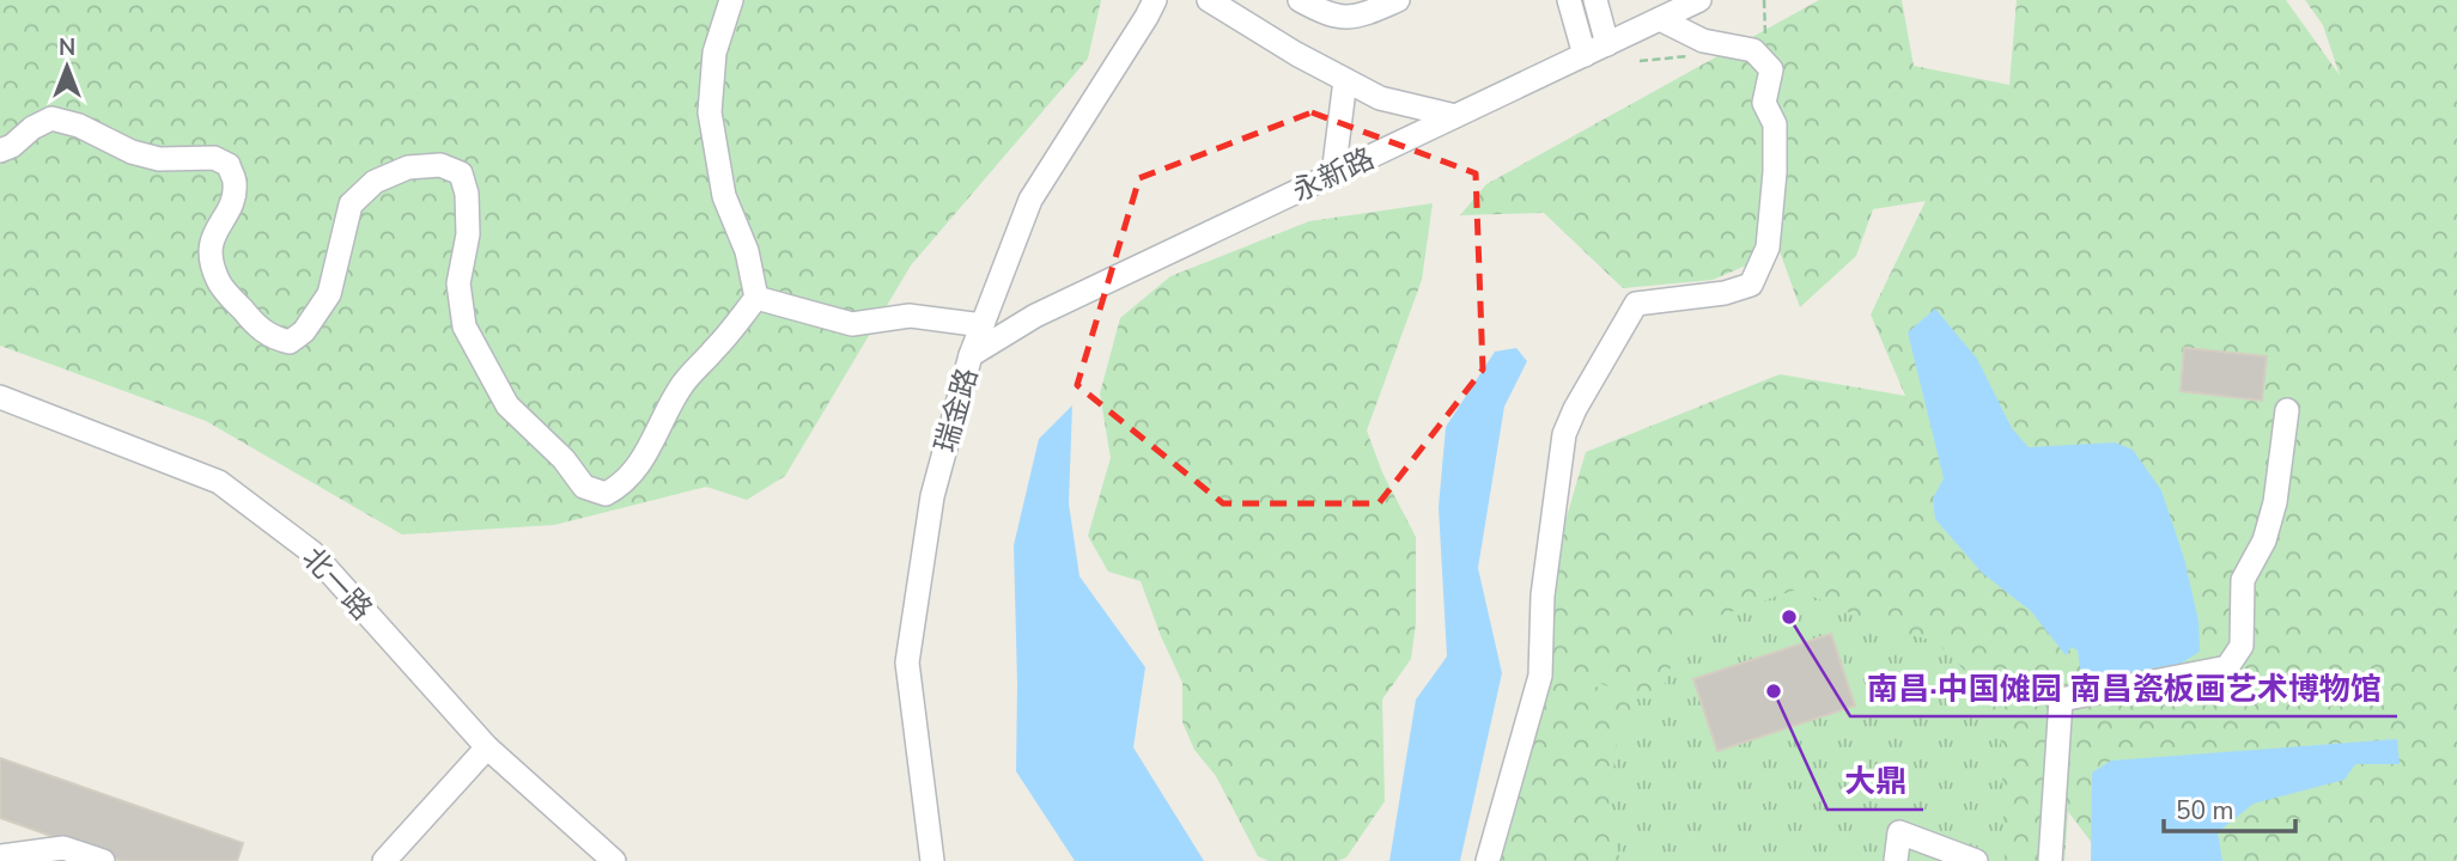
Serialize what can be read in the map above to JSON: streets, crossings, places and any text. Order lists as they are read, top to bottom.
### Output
{
  "streets": {
    "street": ["永新路", "瑞金路", "北一路"]
  },
  "crossings": [
    ["永新路", "瑞金路"]
  ],
  "places": ["南昌·中国傩园 南昌瓷板画艺术博物馆", "大鼎"],
  "scale_bar": "50 m",
  "north": "top"
}
